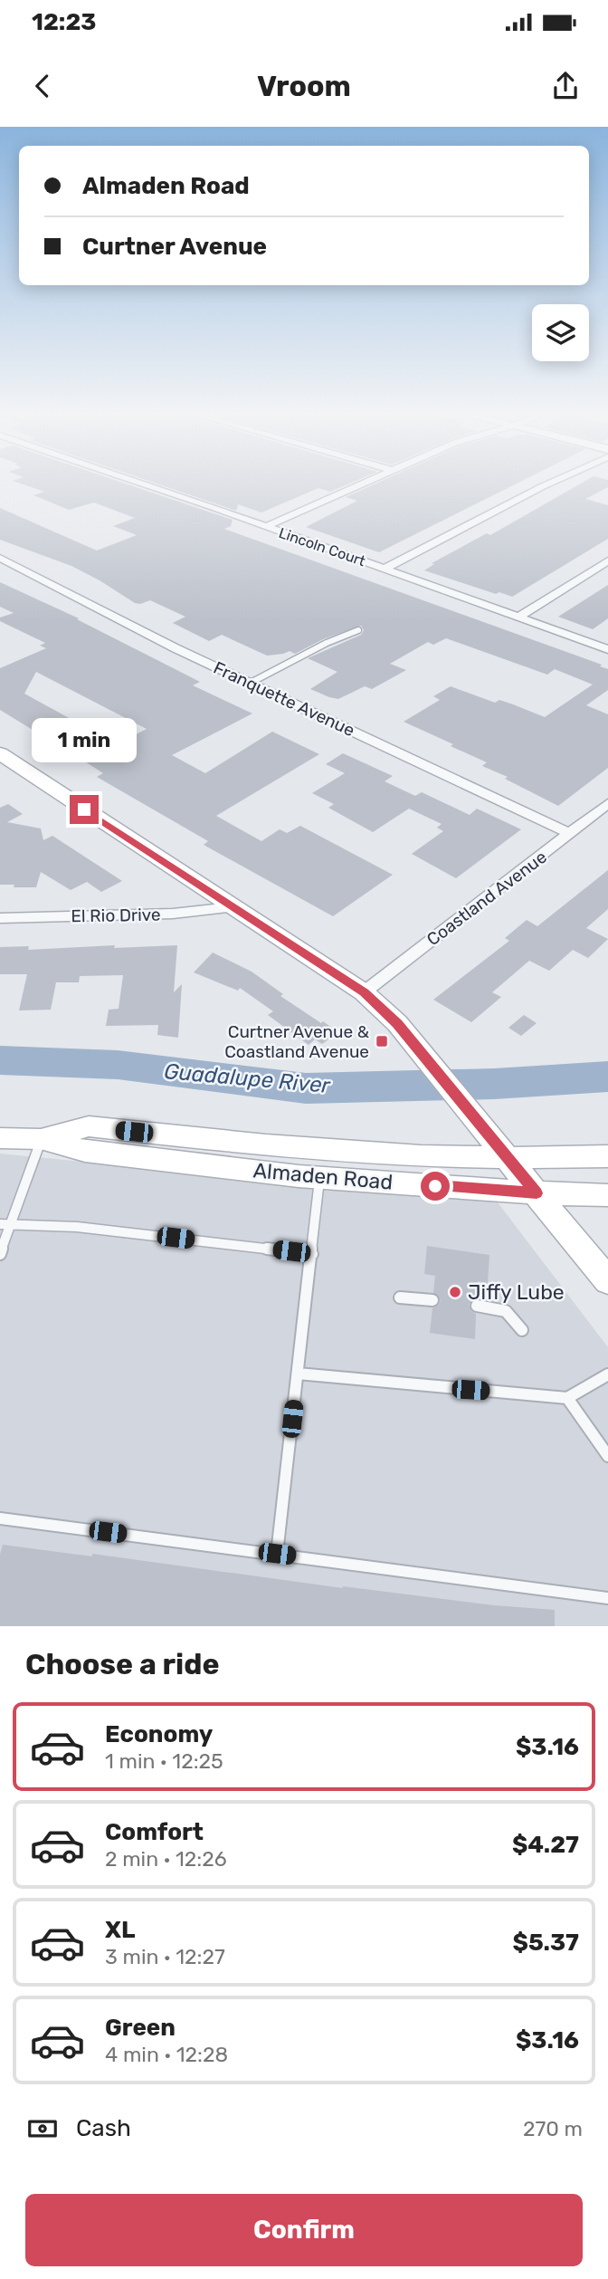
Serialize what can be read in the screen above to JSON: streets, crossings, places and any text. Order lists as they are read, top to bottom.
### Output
{
  "streets": {
    "main road": ["Almaden Road"],
    "street": [
      "Lincoln Court",
      "Franquette Avenue",
      "Coastland Avenue",
      "El Rio Drive"
    ]
  },
  "crossings": [
    ["Franquette Avenue", "Coastland Avenue"]
  ],
  "water": ["Guadalupe River"],
  "places": {
    "transit": ["Curtner Avenue & Coastland Avenue"],
    "other": ["Jiffy Lube"]
  },
  "page": {
    "status": "12:23",
    "header": "Vroom",
    "banner": ["Almaden Road", "Curtner Avenue"],
    "bubble": "1 min",
    "heading": "Choose a ride",
    "list": [
      {
        "name": "Economy",
        "note": "1 min · 12:25",
        "value": "$3.16"
      },
      {
        "name": "Comfort",
        "note": "2 min · 12:26",
        "value": "$4.27"
      },
      {
        "name": "XL",
        "note": "3 min · 12:27",
        "value": "$5.37"
      },
      {
        "name": "Green",
        "note": "4 min · 12:28",
        "value": "$3.16"
      }
    ],
    "pay": ["Cash", "270 m"],
    "buttons": "Confirm"
  }
}
